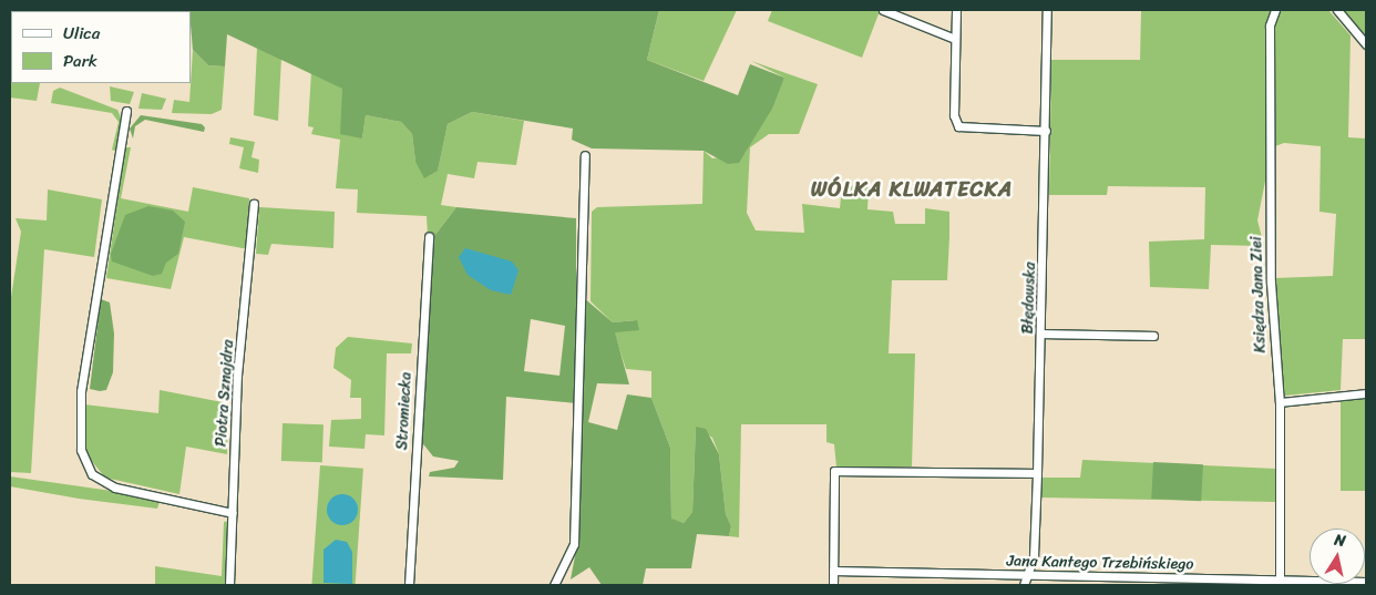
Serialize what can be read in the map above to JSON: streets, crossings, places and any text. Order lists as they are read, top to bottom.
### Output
{
  "streets": {
    "street": [
      "Księdza Jana Ziei",
      "Błędowska",
      "Piotra Sznajdra",
      "Stromiecka",
      "Jana Kantego Trzebińskiego"
    ]
  },
  "crossings": [
    ["Księdza Jana Ziei", "Jana Kantego Trzebińskiego"],
    ["Błędowska", "Jana Kantego Trzebińskiego"]
  ],
  "districts": ["WÓLKA KLWATECKA"],
  "legend": ["Ulica", "Park"],
  "north": "top"
}
